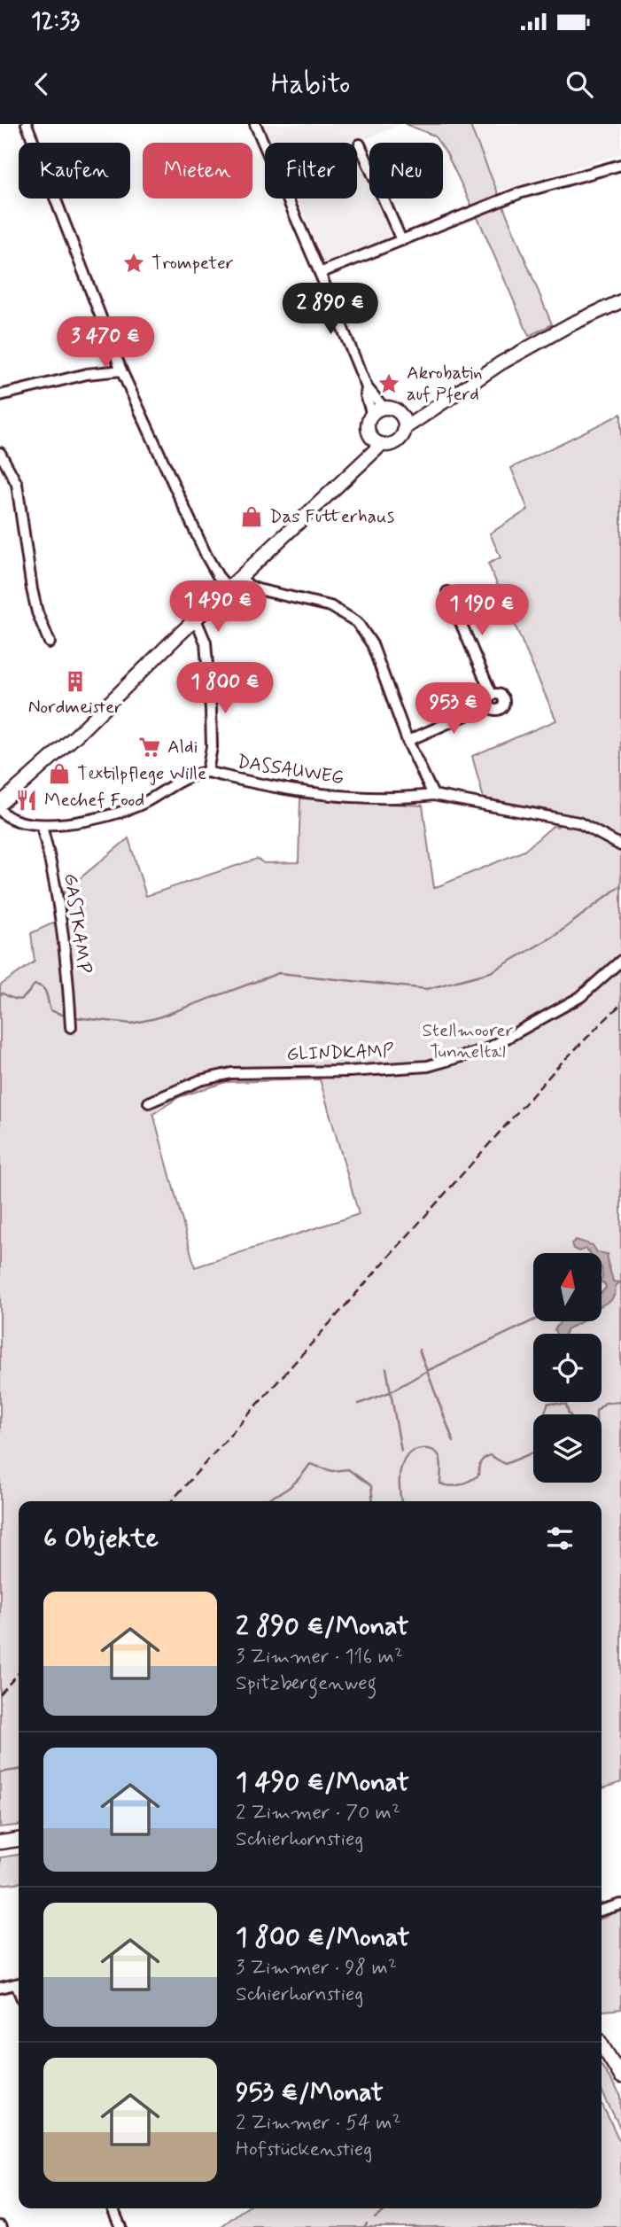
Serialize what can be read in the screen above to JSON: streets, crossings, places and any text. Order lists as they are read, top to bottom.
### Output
{
  "streets": {
    "street": ["DASSAUWEG", "GASTKAMP", "GLINDKAMP"]
  },
  "crossings": [
    ["DASSAUWEG", "GASTKAMP"]
  ],
  "parks": ["Stellmoorer Tunneltal"],
  "places": {
    "place": ["Trompeter", "Akrobatin auf Pferd"],
    "shop": ["Das Futterhaus", "Textilpflege Wille"],
    "building": ["Nordmeister"],
    "supermarket": ["Aldi"],
    "restaurant": ["Mechef Food"]
  },
  "north": "top",
  "page": {
    "status": "12:33",
    "header": "Habito",
    "chip": [
      "Kaufen",
      "Mieten",
      "Filter",
      "Neu"
    ],
    "price": [
      "2 890 €",
      "3 470 €",
      "1 490 €",
      "1 190 €",
      "1 800 €",
      "953 €"
    ],
    "heading": "6 Objekte",
    "list": [
      {
        "name": "2 890 €/Monat",
        "note": "3 Zimmer · 116 m² · Spitzbergenweg"
      },
      {
        "name": "1 490 €/Monat",
        "note": "2 Zimmer · 70 m² · Schierhornstieg"
      },
      {
        "name": "1 800 €/Monat",
        "note": "3 Zimmer · 98 m² · Schierhornstieg"
      },
      {
        "name": "953 €/Monat",
        "note": "2 Zimmer · 54 m² · Hofstückenstieg"
      }
    ]
  }
}
